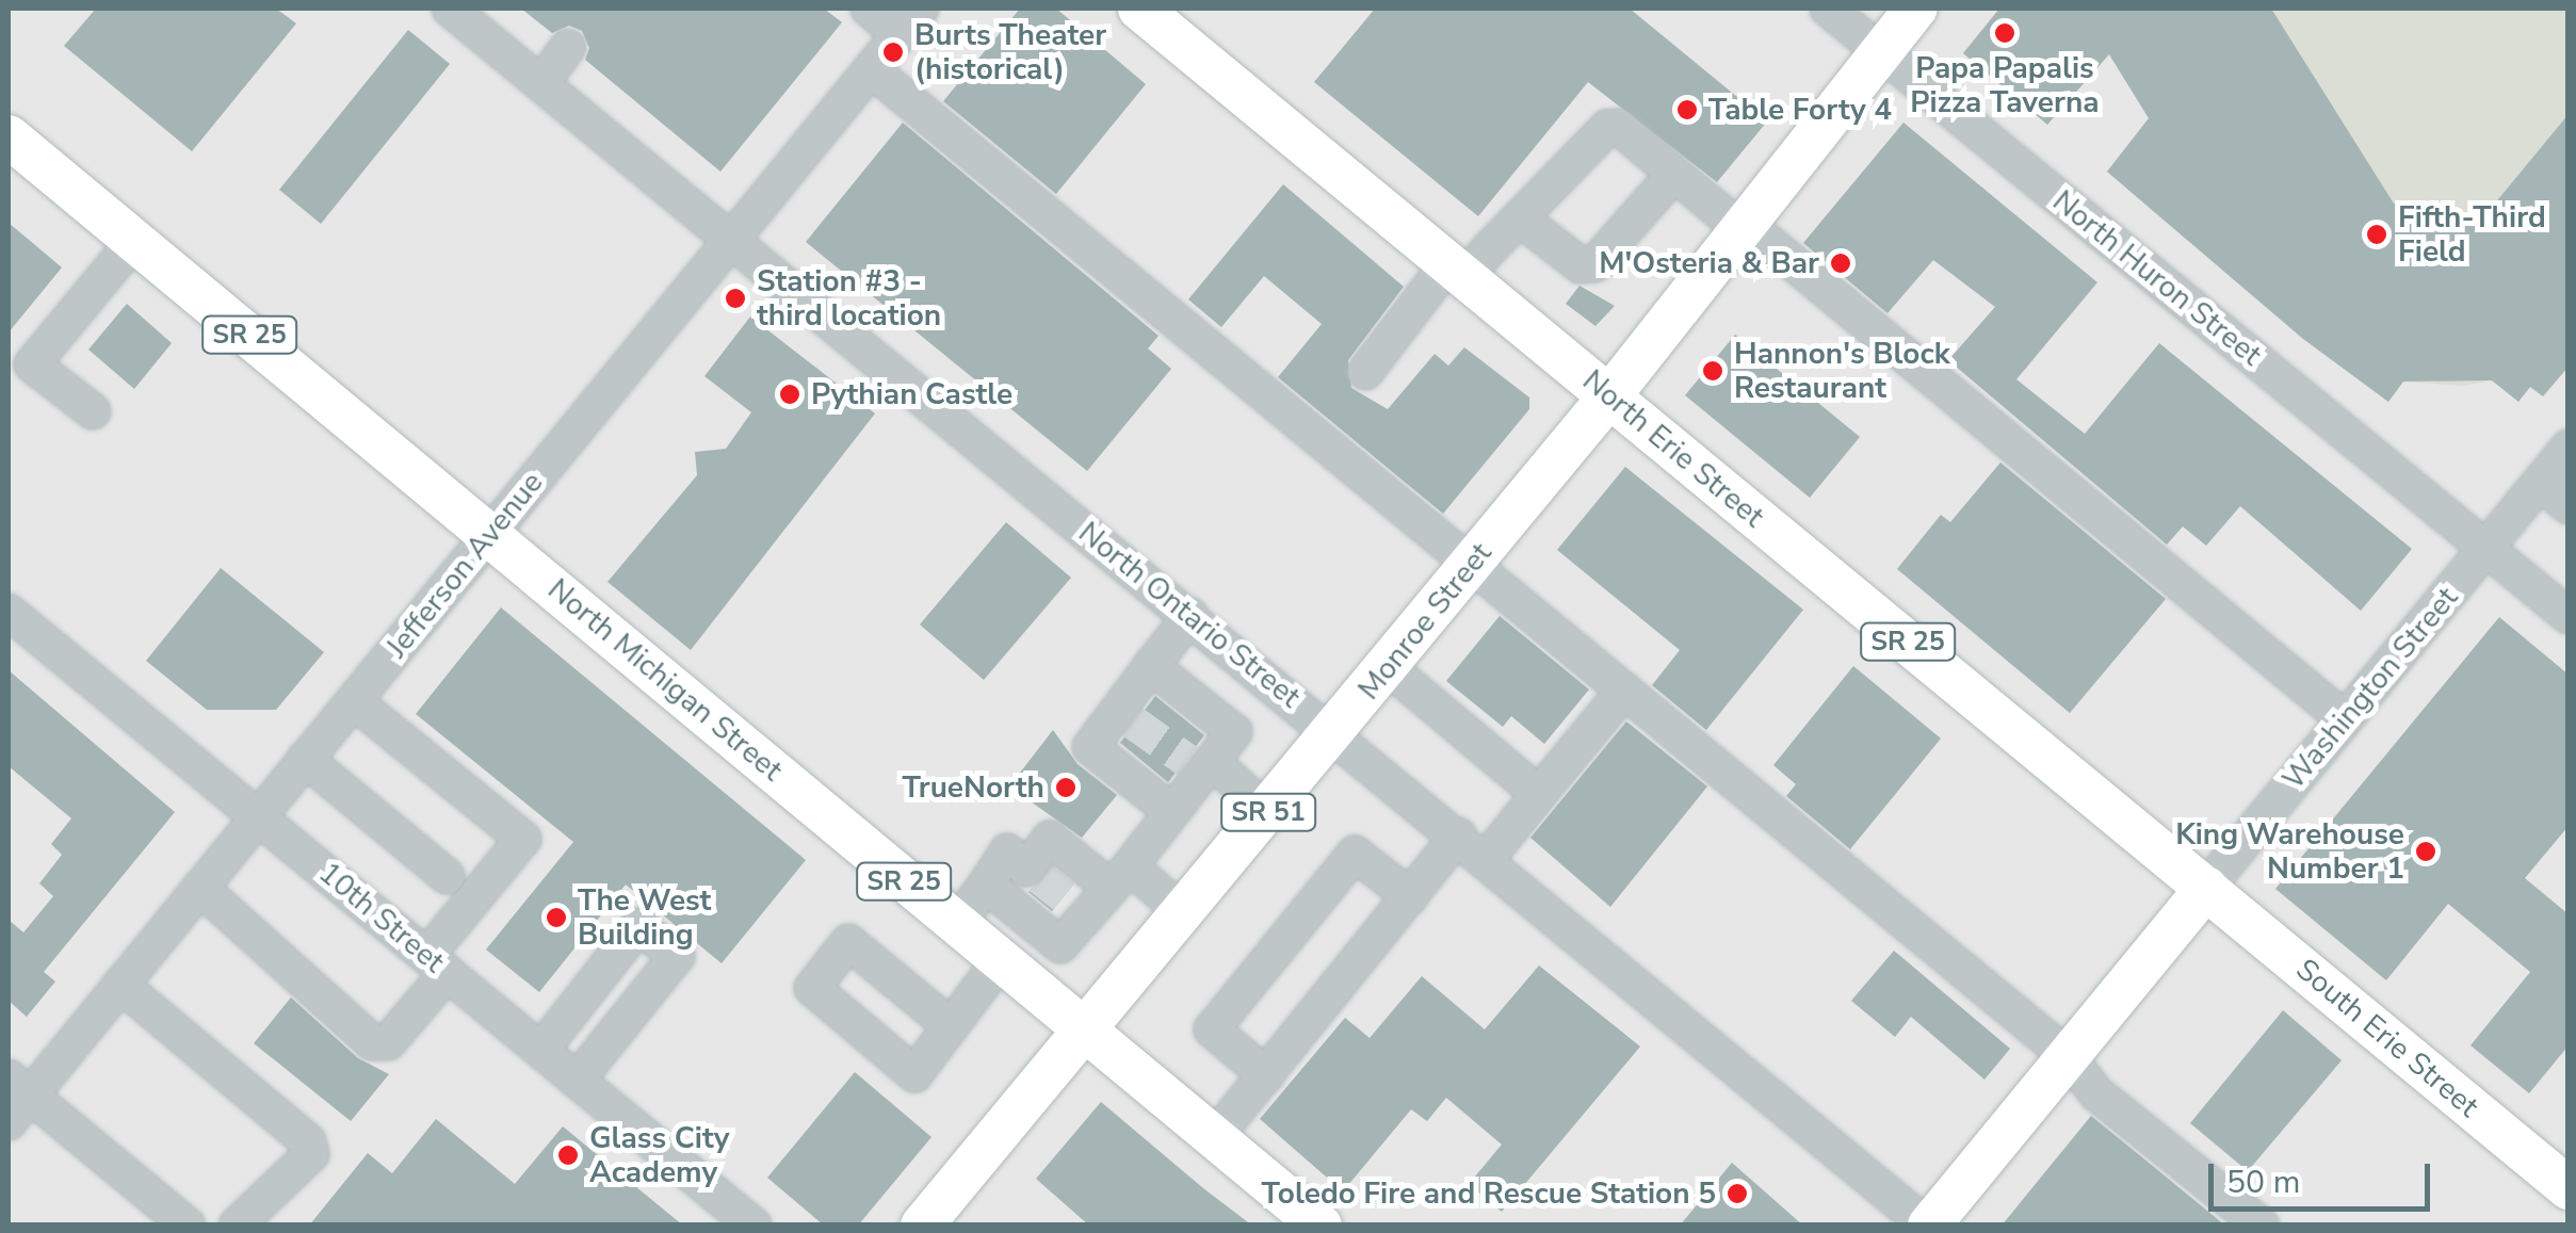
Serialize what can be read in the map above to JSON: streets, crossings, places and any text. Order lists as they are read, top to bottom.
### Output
{
  "streets": {
    "main road": [
      "SR 25",
      "North Erie Street",
      "Monroe Street",
      "North Michigan Street",
      "Washington Street",
      "SR 51",
      "South Erie Street"
    ],
    "street": [
      "North Huron Street",
      "Jefferson Avenue",
      "North Ontario Street",
      "10th Street"
    ]
  },
  "crossings": [
    ["North Huron Street", "Monroe Street"],
    ["North Huron Street", "Washington Street"],
    ["North Erie Street", "Monroe Street"],
    ["North Erie Street", "Washington Street"],
    ["North Erie Street", "South Erie Street"],
    ["Jefferson Avenue", "North Ontario Street"],
    ["Jefferson Avenue", "North Michigan Street"],
    ["Jefferson Avenue", "10th Street"],
    ["North Ontario Street", "Monroe Street"],
    ["North Ontario Street", "Washington Street"],
    ["Monroe Street", "North Michigan Street"],
    ["Washington Street", "South Erie Street"]
  ],
  "places": [
    "Papa Papalis Pizza Taverna",
    "Burts Theater (historical)",
    "Table Forty 4",
    "Fifth-Third Field",
    "M'Osteria & Bar",
    "Station #3 - third location",
    "Hannon's Block Restaurant",
    "Pythian Castle",
    "TrueNorth",
    "King Warehouse Number 1",
    "The West Building",
    "Glass City Academy",
    "Toledo Fire and Rescue Station 5"
  ],
  "scale_bar": "50 m"
}
